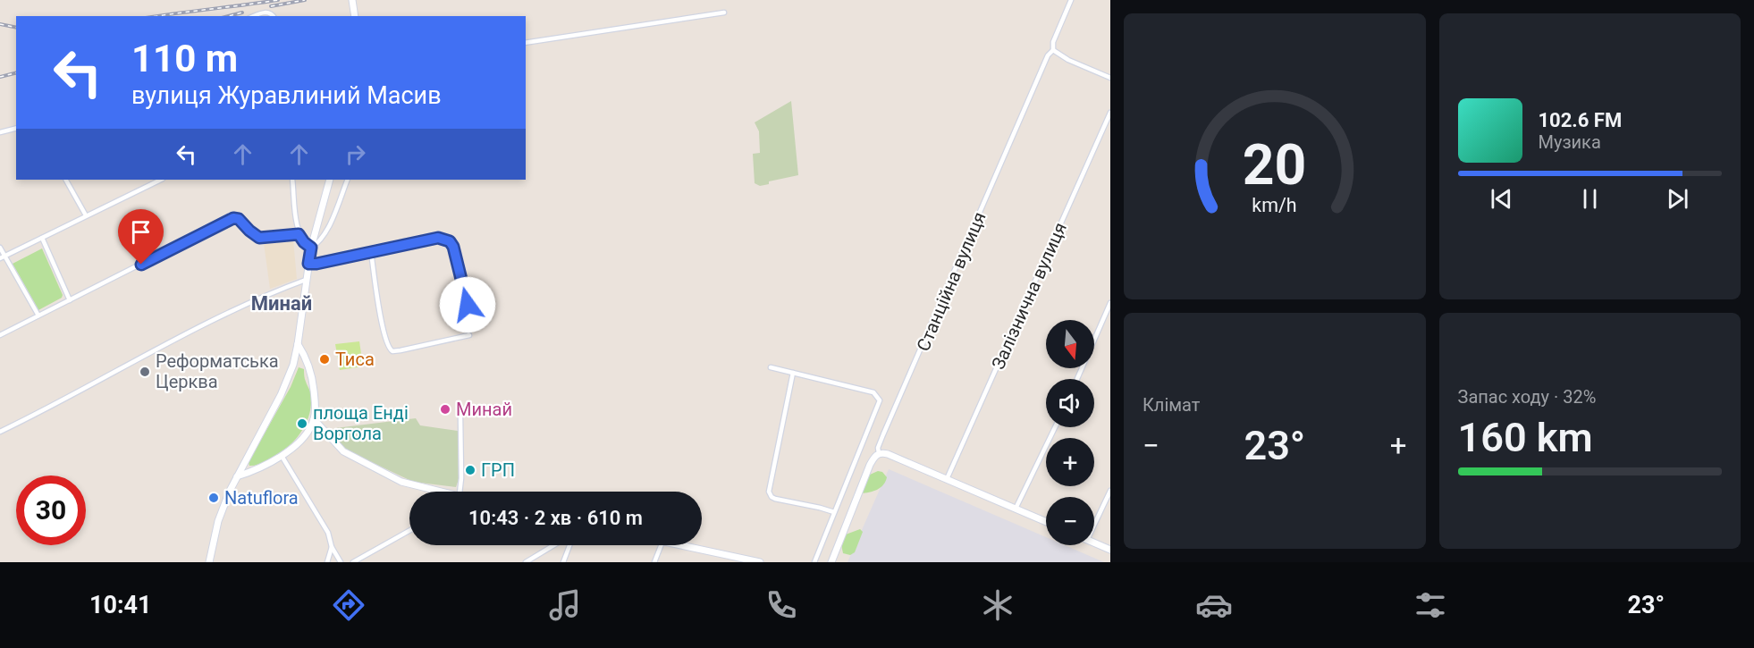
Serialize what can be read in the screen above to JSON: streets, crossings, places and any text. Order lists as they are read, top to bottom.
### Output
{
  "streets": {
    "street": ["Станційна вулиця", "Залізнична вулиця"]
  },
  "districts": ["Минай"],
  "places": [
    "Тиса",
    "Реформатська Церква",
    "Минай",
    "площа Енді Воргола",
    "ГРП",
    "Natuflora"
  ],
  "north": "bottom",
  "page": {
    "turn": ["110 m", "вулиця Журавлиний Масив"],
    "song": ["102.6 FM", "Музика"],
    "tile": [
      "Клімат",
      ["Запас ходу · 32%", "160 km"]
    ],
    "map_buttons": ["+", "−"],
    "heat": ["−", "23°", "+"],
    "limit": "30",
    "trip": "10:43 · 2 хв · 610 m",
    "tabs": ["10:41", "23°"],
    "gauge": ["20", "km/h"]
  }
}
